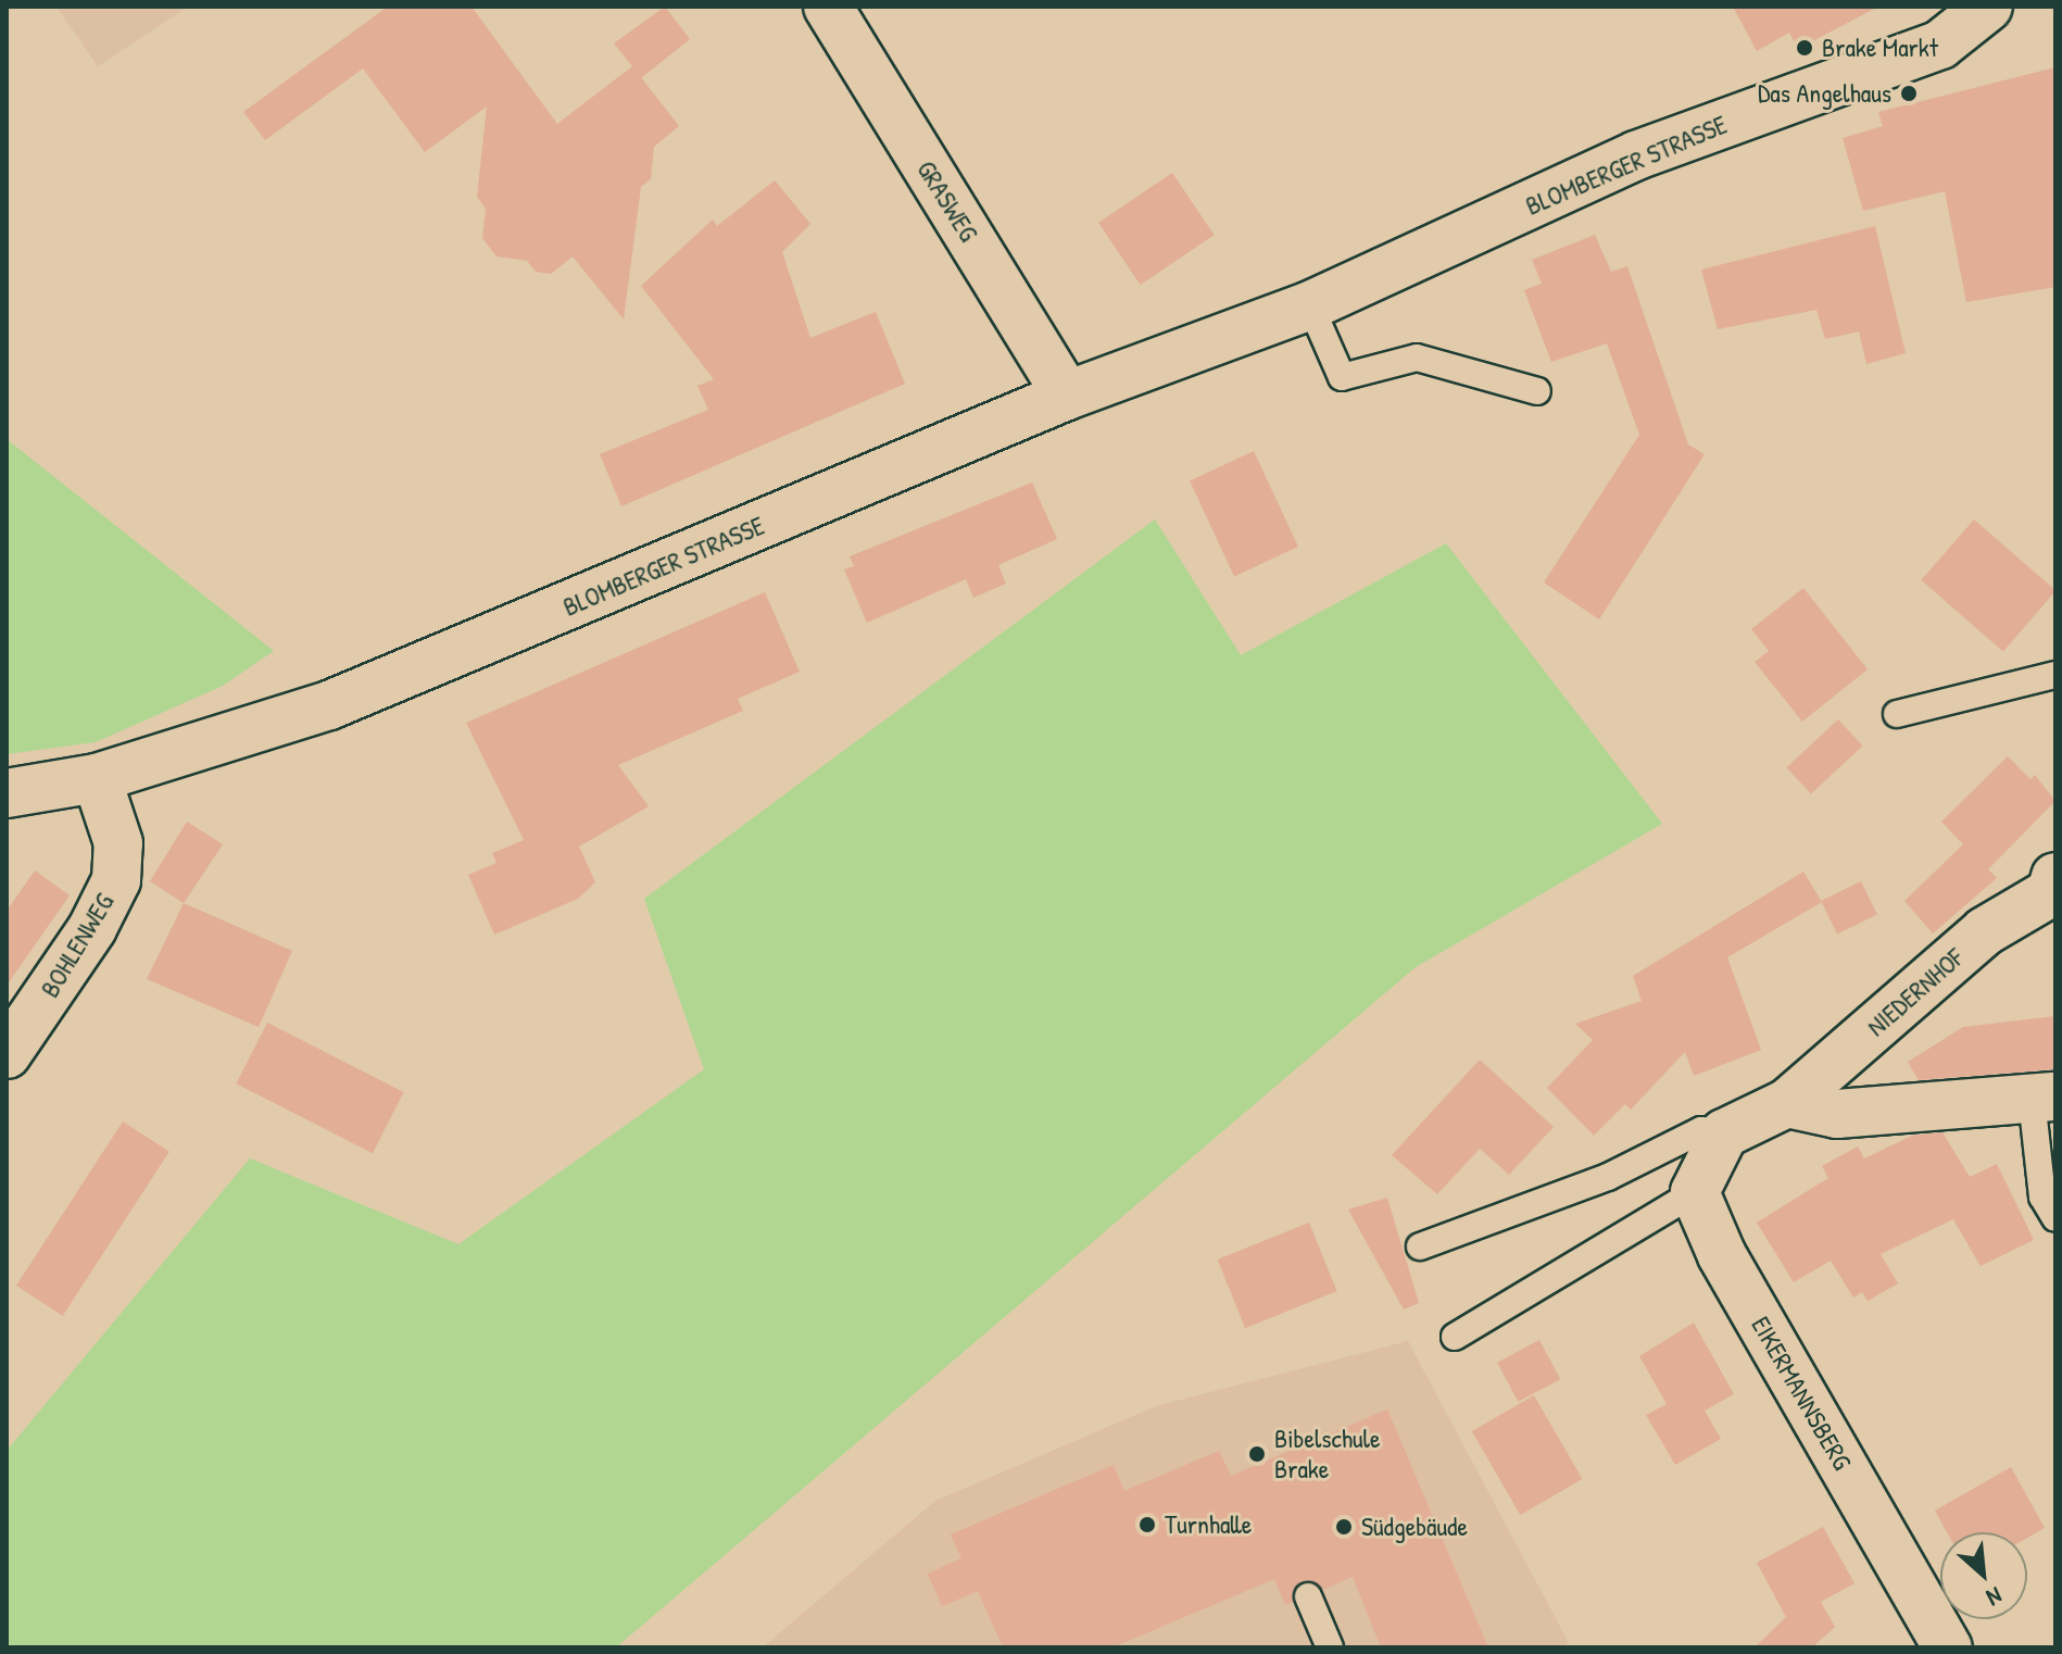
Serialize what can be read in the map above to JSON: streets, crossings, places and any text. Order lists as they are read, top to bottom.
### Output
{
  "streets": {
    "street": [
      "BLOMBERGER STRASSE",
      "GRASWEG",
      "BOHLENWEG",
      "NIEDERNHOF",
      "EIKERMANNSBERG"
    ]
  },
  "crossings": [
    ["BLOMBERGER STRASSE", "GRASWEG"],
    ["BLOMBERGER STRASSE", "BOHLENWEG"]
  ],
  "places": [
    "Brake Markt",
    "Das Angelhaus",
    "Bibelschule Brake",
    "Turnhalle",
    "Südgebäude"
  ],
  "north": "bottom right"
}
